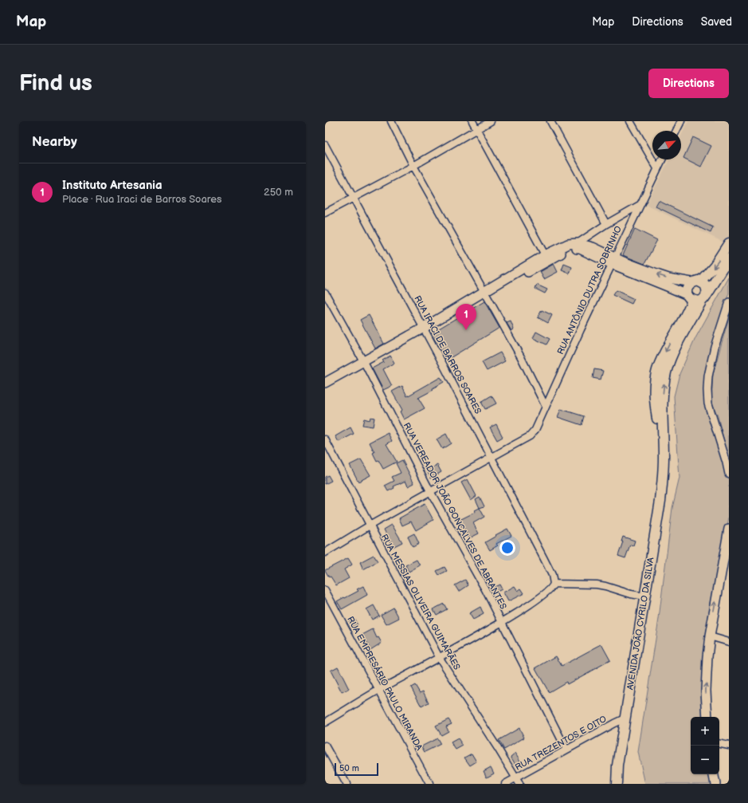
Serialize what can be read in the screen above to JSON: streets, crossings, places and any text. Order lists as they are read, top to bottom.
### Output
{
  "streets": {
    "main road": ["AVENIDA JOÃO CYRILO DA SILVA"],
    "street": [
      "RUA ANTÔNIO DUTRA SOBRINHO",
      "RUA IRACI DE BARROS SOARES",
      "RUA VEREADOR JOÃO GONÇALVES DE ABRANTES",
      "RUA MESSIAS OLIVEIRA GUIMARÃES",
      "RUA EMPRESÁRIO PAULO MIRANDA",
      "RUA TREZENTOS E OITO"
    ]
  },
  "crossings": [
    ["RUA ANTÔNIO DUTRA SOBRINHO", "RUA IRACI DE BARROS SOARES"],
    ["RUA VEREADOR JOÃO GONÇALVES DE ABRANTES", "RUA TREZENTOS E OITO"],
    ["RUA MESSIAS OLIVEIRA GUIMARÃES", "RUA TREZENTOS E OITO"],
    ["AVENIDA JOÃO CYRILO DA SILVA", "RUA TREZENTOS E OITO"]
  ],
  "scale_bar": "50 m",
  "north": "top right",
  "page": {
    "header": "Map",
    "nav": ["Map", "Directions", "Saved"],
    "buttons": "Directions",
    "title": "Find us",
    "heading": "Nearby",
    "list": [
      {
        "mark": "1",
        "name": "Instituto Artesania",
        "note": "Place · Rua Iraci de Barros Soares",
        "value": "250 m"
      }
    ],
    "pins": "1",
    "map_buttons": ["+", "−"],
    "scale": "50 m"
  }
}
